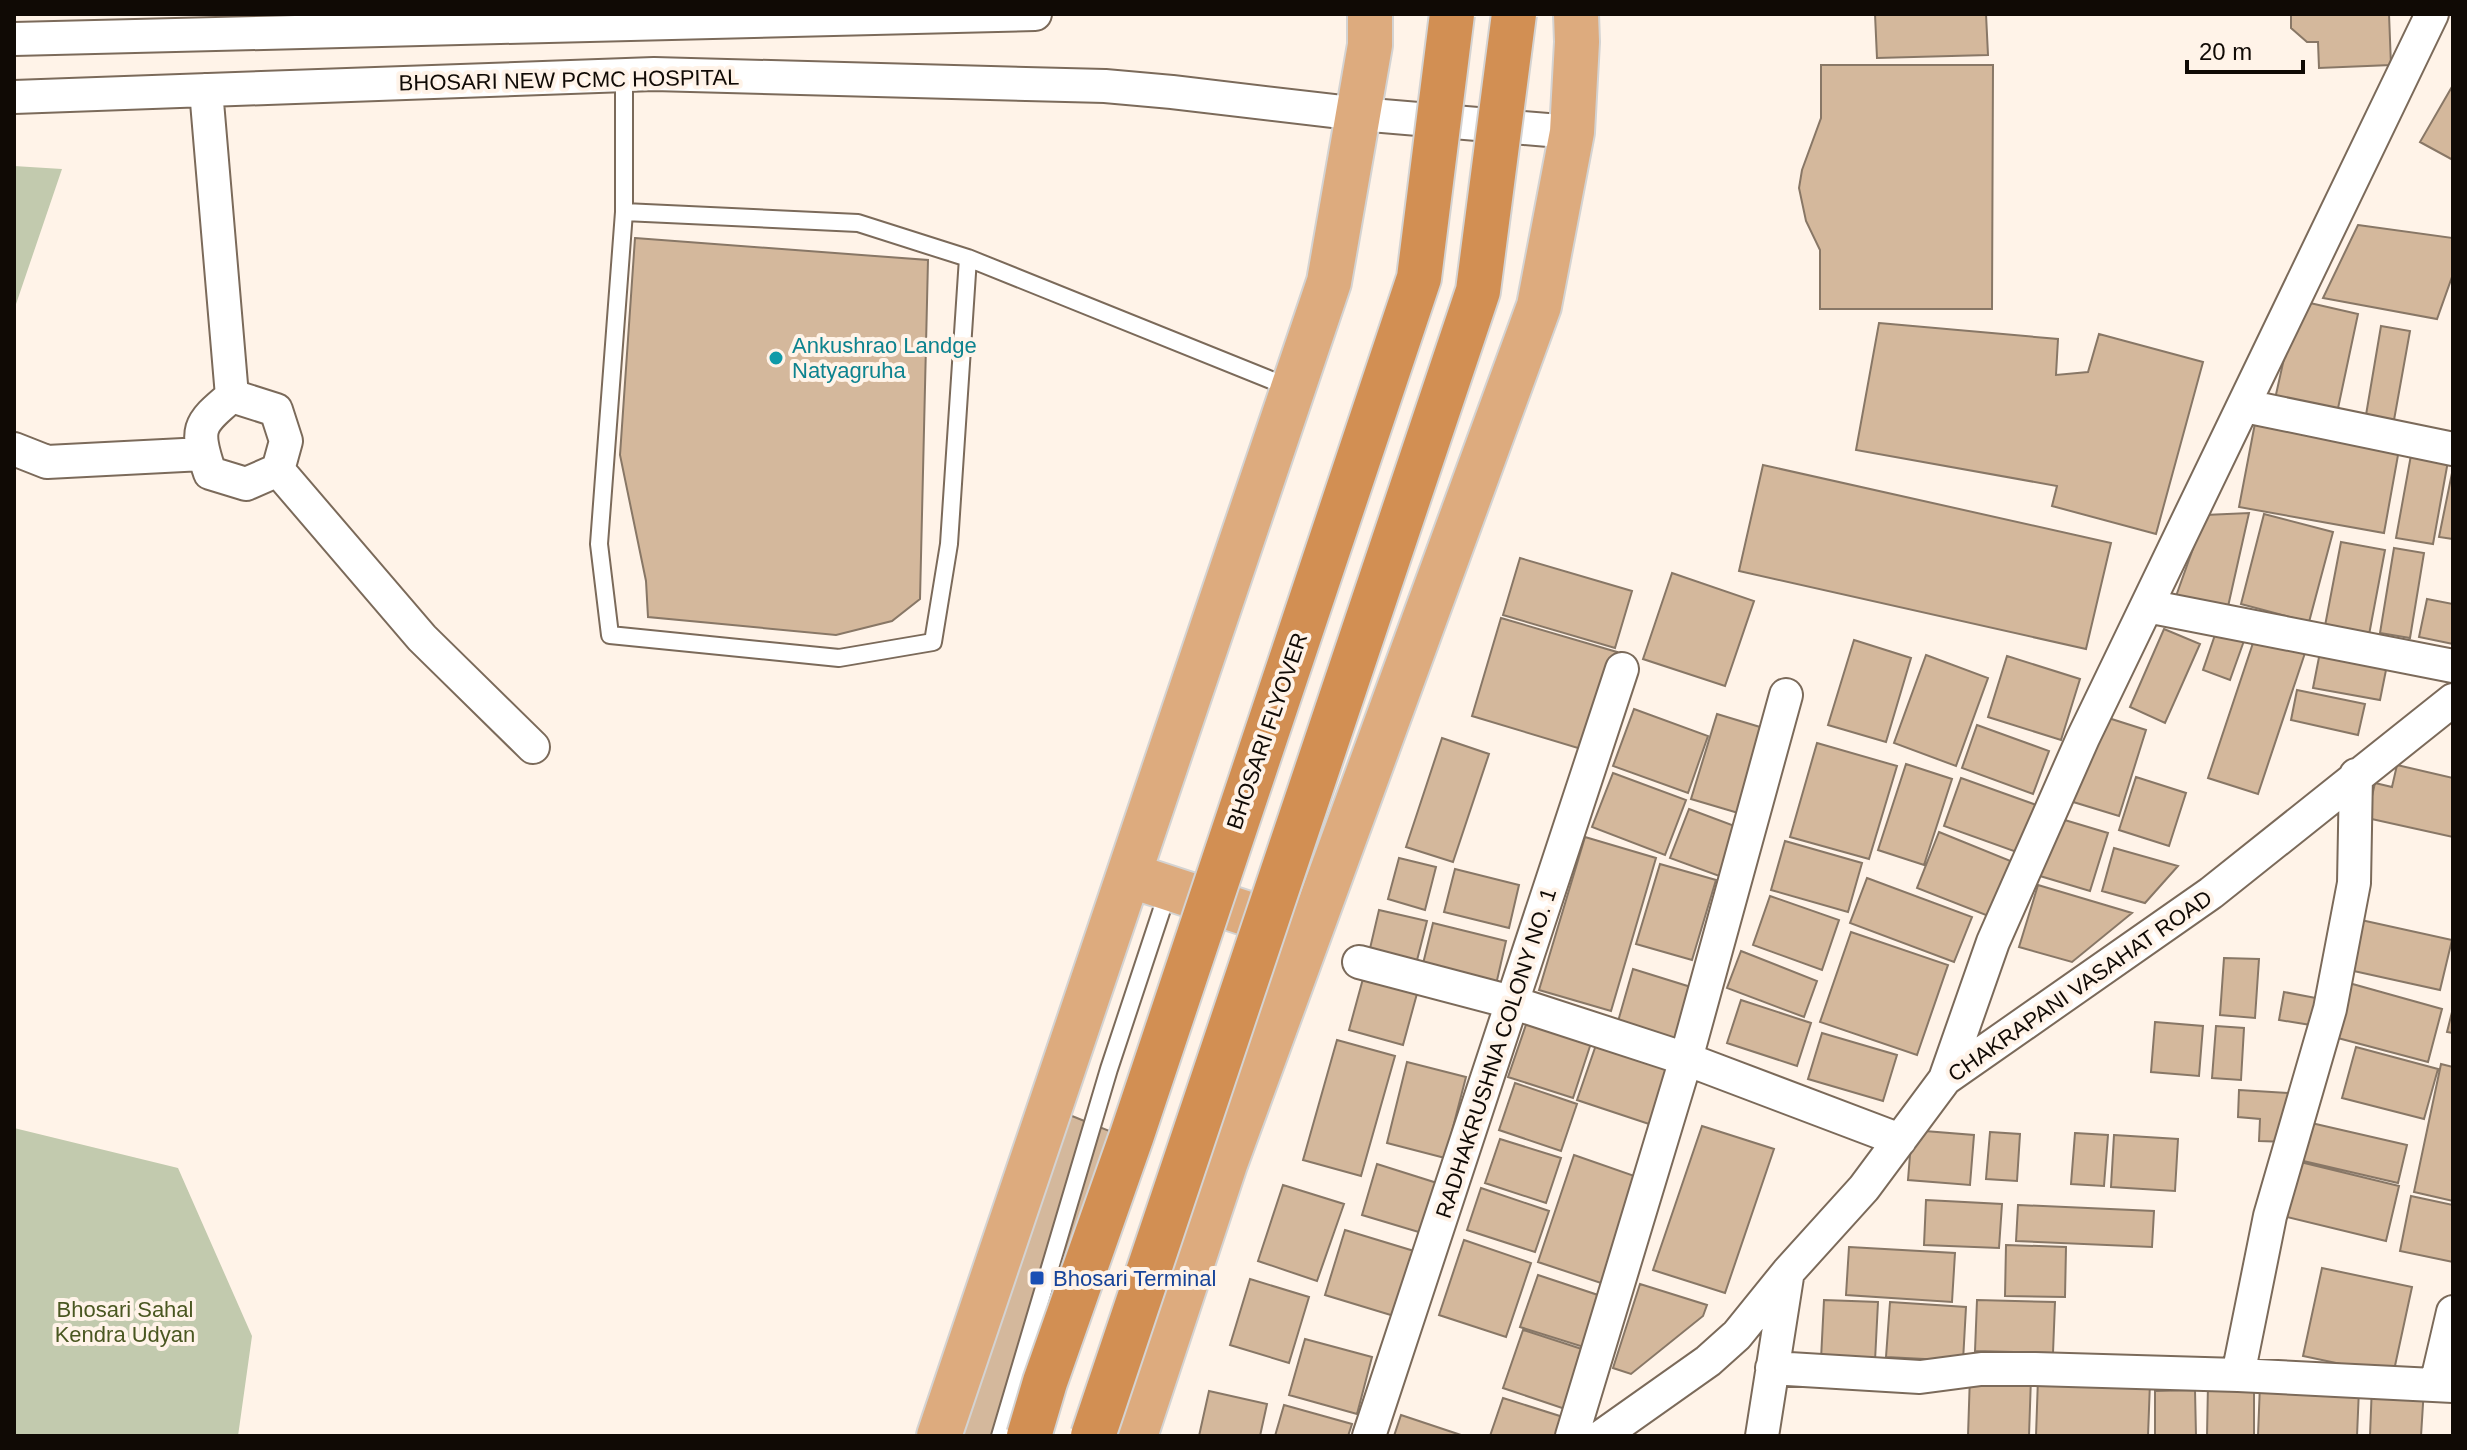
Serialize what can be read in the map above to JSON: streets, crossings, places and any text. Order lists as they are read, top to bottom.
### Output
{
  "streets": {
    "highway": ["BHOSARI FLYOVER"],
    "street": ["BHOSARI NEW PCMC HOSPITAL", "CHAKRAPANI VASAHAT ROAD", "RADHAKRUSHNA COLONY NO. 1"]
  },
  "parks": ["Bhosari Sahal Kendra Udyan"],
  "places": {
    "other": ["Ankushrao Landge Natyagruha"],
    "transit": ["Bhosari Terminal"]
  },
  "scale_bar": "20 m"
}
